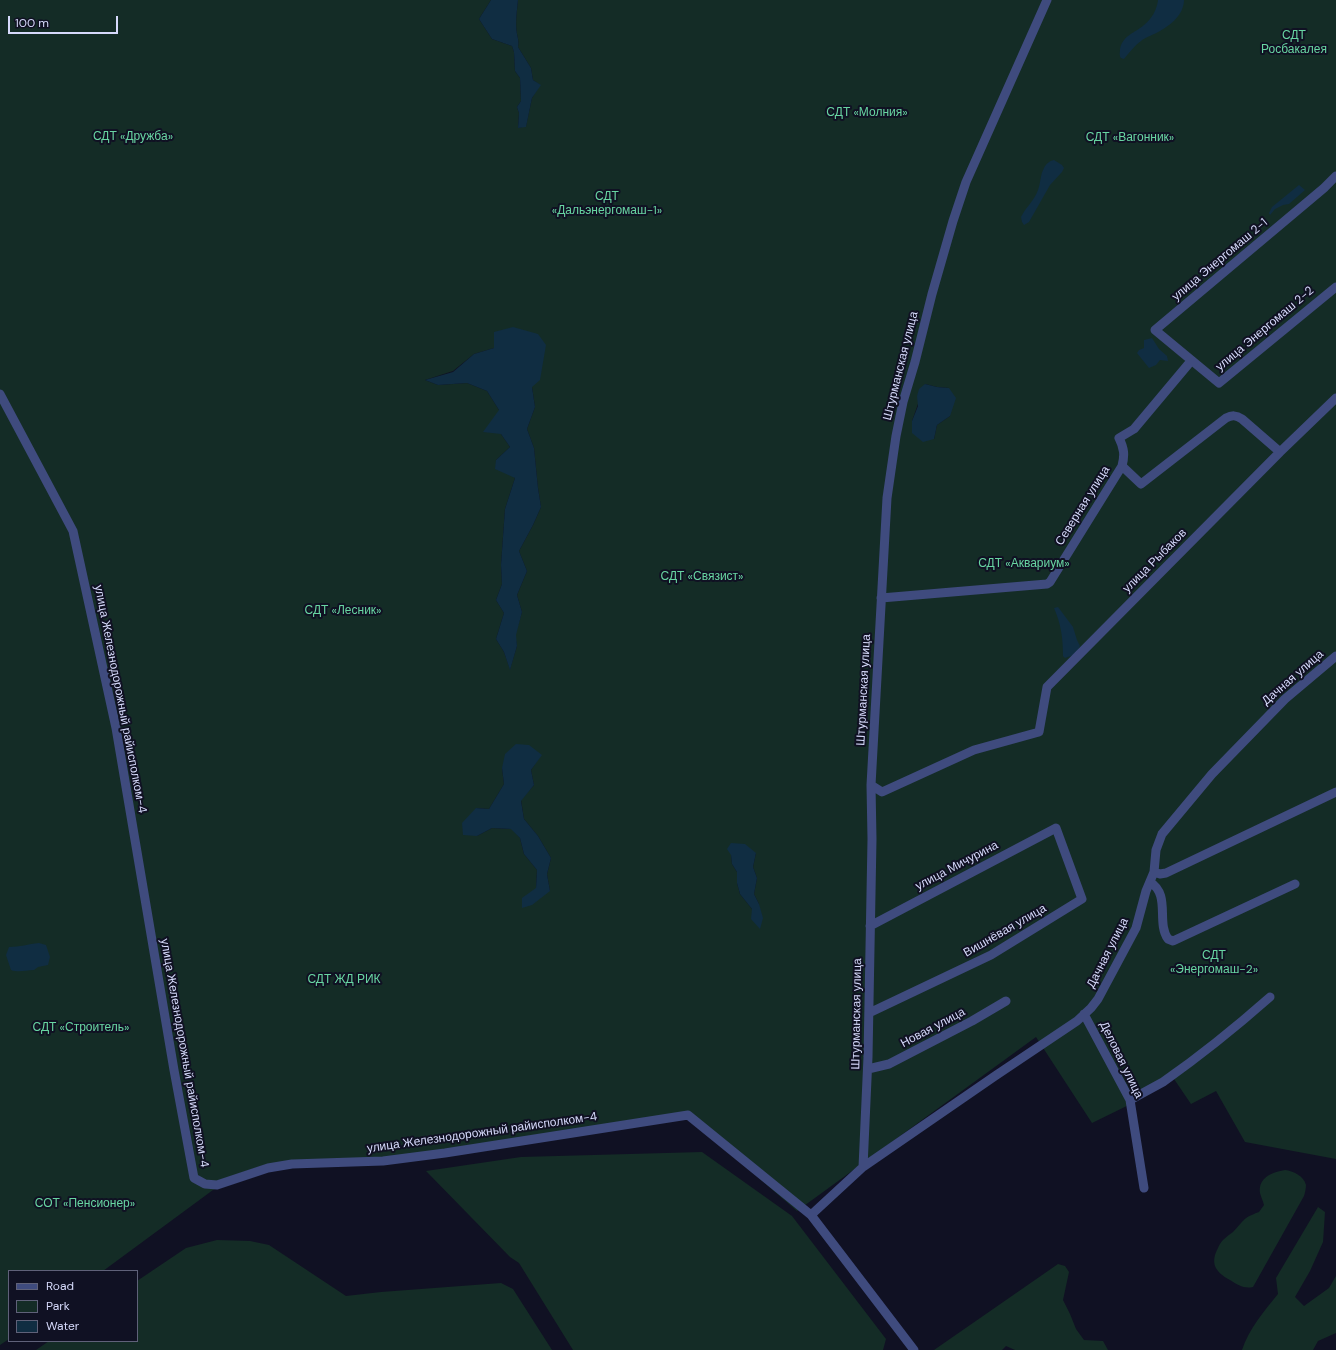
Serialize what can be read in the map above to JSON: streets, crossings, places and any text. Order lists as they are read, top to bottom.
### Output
{
  "streets": {
    "street": [
      "улица Энергомаш 2-1",
      "улица Энергомаш 2-2",
      "Штурманская улица",
      "Северная улица",
      "улица Рыбаков",
      "Дачная улица",
      "улица Железнодорожный райисполком-4",
      "улица Мичурина",
      "Вишнёвая улица",
      "Новая улица",
      "Деловая улица"
    ]
  },
  "crossings": [
    ["улица Энергомаш 2-1", "улица Энергомаш 2-2"],
    ["улица Энергомаш 2-1", "Северная улица"],
    ["улица Энергомаш 2-2", "Северная улица"],
    ["Штурманская улица", "Северная улица"],
    ["Штурманская улица", "улица Рыбаков"],
    ["Штурманская улица", "Дачная улица"],
    ["Штурманская улица", "улица Мичурина"],
    ["Штурманская улица", "Вишнёвая улица"],
    ["Штурманская улица", "Новая улица"],
    ["Дачная улица", "Деловая улица"],
    ["улица Мичурина", "Вишнёвая улица"]
  ],
  "parks": [
    "СДТ Росбакалея",
    "СДТ «Молния»",
    "СДТ «Дружба»",
    "СДТ «Вагонник»",
    "СДТ «Дальэнергомаш-1»",
    "СДТ «Аквариум»",
    "СДТ «Связист»",
    "СДТ «Лесник»",
    "СДТ «Энергомаш-2»",
    "СДТ ЖД РИК",
    "СДТ «Строитель»",
    "СОТ «Пенсионер»"
  ],
  "legend": ["Road", "Park", "Water"],
  "scale_bar": "100 m"
}
